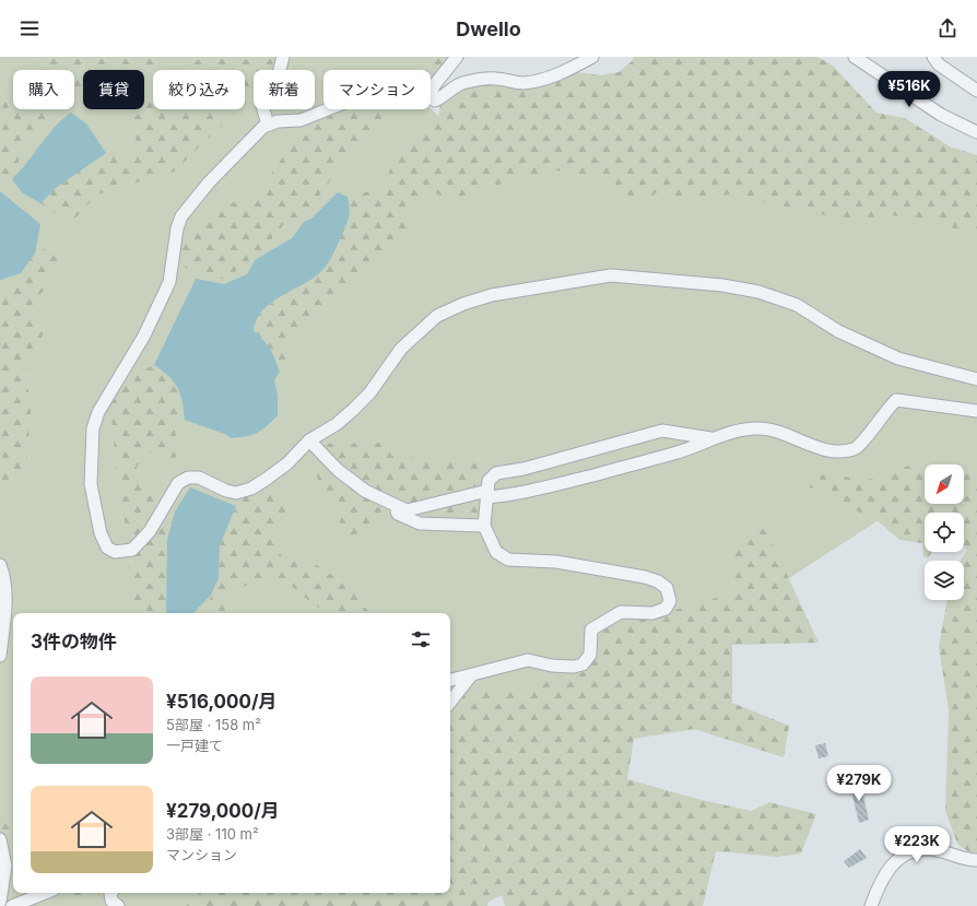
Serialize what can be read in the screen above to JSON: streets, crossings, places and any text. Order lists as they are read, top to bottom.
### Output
{
  "north": "bottom left",
  "page": {
    "header": "Dwello",
    "chip": [
      "購入",
      "賃貸",
      "絞り込み",
      "新着",
      "マンション"
    ],
    "price": ["¥516K", "¥279K", "¥223K"],
    "heading": "3件の物件",
    "list": [
      {
        "name": "¥516,000/月",
        "note": "5部屋 · 158 m² · 一戸建て"
      },
      {
        "name": "¥279,000/月",
        "note": "3部屋 · 110 m² · マンション"
      }
    ]
  }
}
